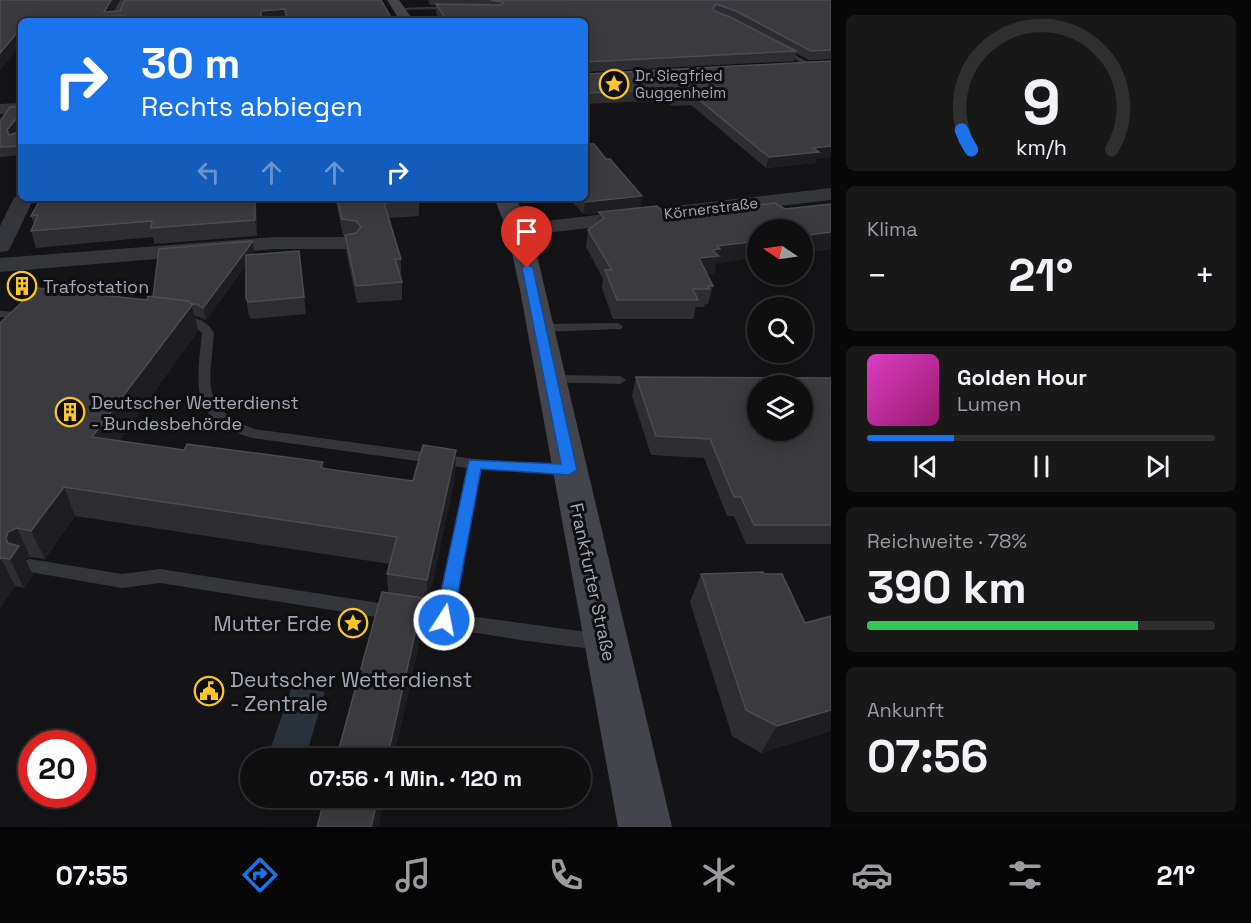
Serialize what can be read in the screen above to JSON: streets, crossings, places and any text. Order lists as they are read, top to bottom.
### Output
{
  "streets": {
    "main road": ["Frankfurter Straße"],
    "street": ["Körnerstraße"]
  },
  "crossings": [
    ["Körnerstraße", "Frankfurter Straße"]
  ],
  "places": {
    "place": ["Dr. Siegfried Guggenheim", "Mutter Erde"],
    "building": ["Trafostation", "Deutscher Wetterdienst - Bundesbehörde"],
    "public building": ["Deutscher Wetterdienst - Zentrale"]
  },
  "north": "left",
  "page": {
    "turn": ["30 m", "Rechts abbiegen"],
    "tile": [
      "Klima",
      ["Reichweite · 78%", "390 km"],
      ["Ankunft", "07:56"]
    ],
    "heat": ["−", "21°", "+"],
    "song": ["Golden Hour", "Lumen"],
    "limit": "20",
    "trip": "07:56 · 1 Min. · 120 m",
    "tabs": ["07:55", "21°"],
    "gauge": ["9", "km/h"]
  }
}
